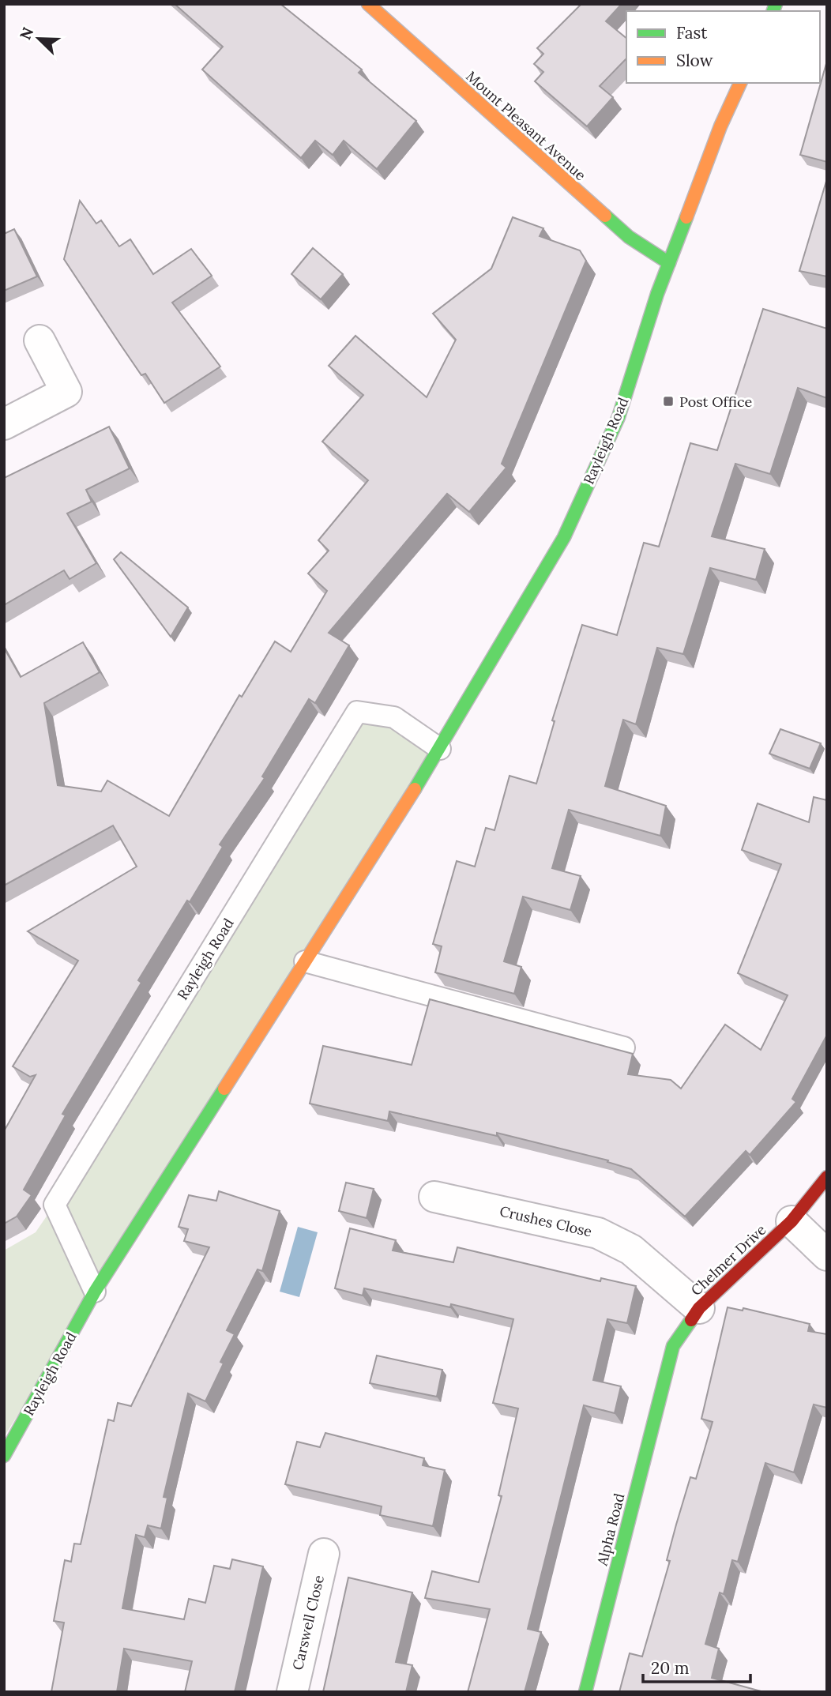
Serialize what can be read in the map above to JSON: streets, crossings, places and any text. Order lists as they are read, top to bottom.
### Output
{
  "streets": {
    "main road": [
      "Mount Pleasant Avenue",
      "Rayleigh Road",
      "Chelmer Drive",
      "Alpha Road"
    ],
    "street": ["Crushes Close", "Carswell Close"]
  },
  "crossings": [
    ["Mount Pleasant Avenue", "Rayleigh Road"],
    ["Crushes Close", "Chelmer Drive"],
    ["Chelmer Drive", "Alpha Road"]
  ],
  "places": {
    "transit": ["Post Office"]
  },
  "legend": ["Fast", "Slow"],
  "scale_bar": "20 m",
  "north": "top left"
}
